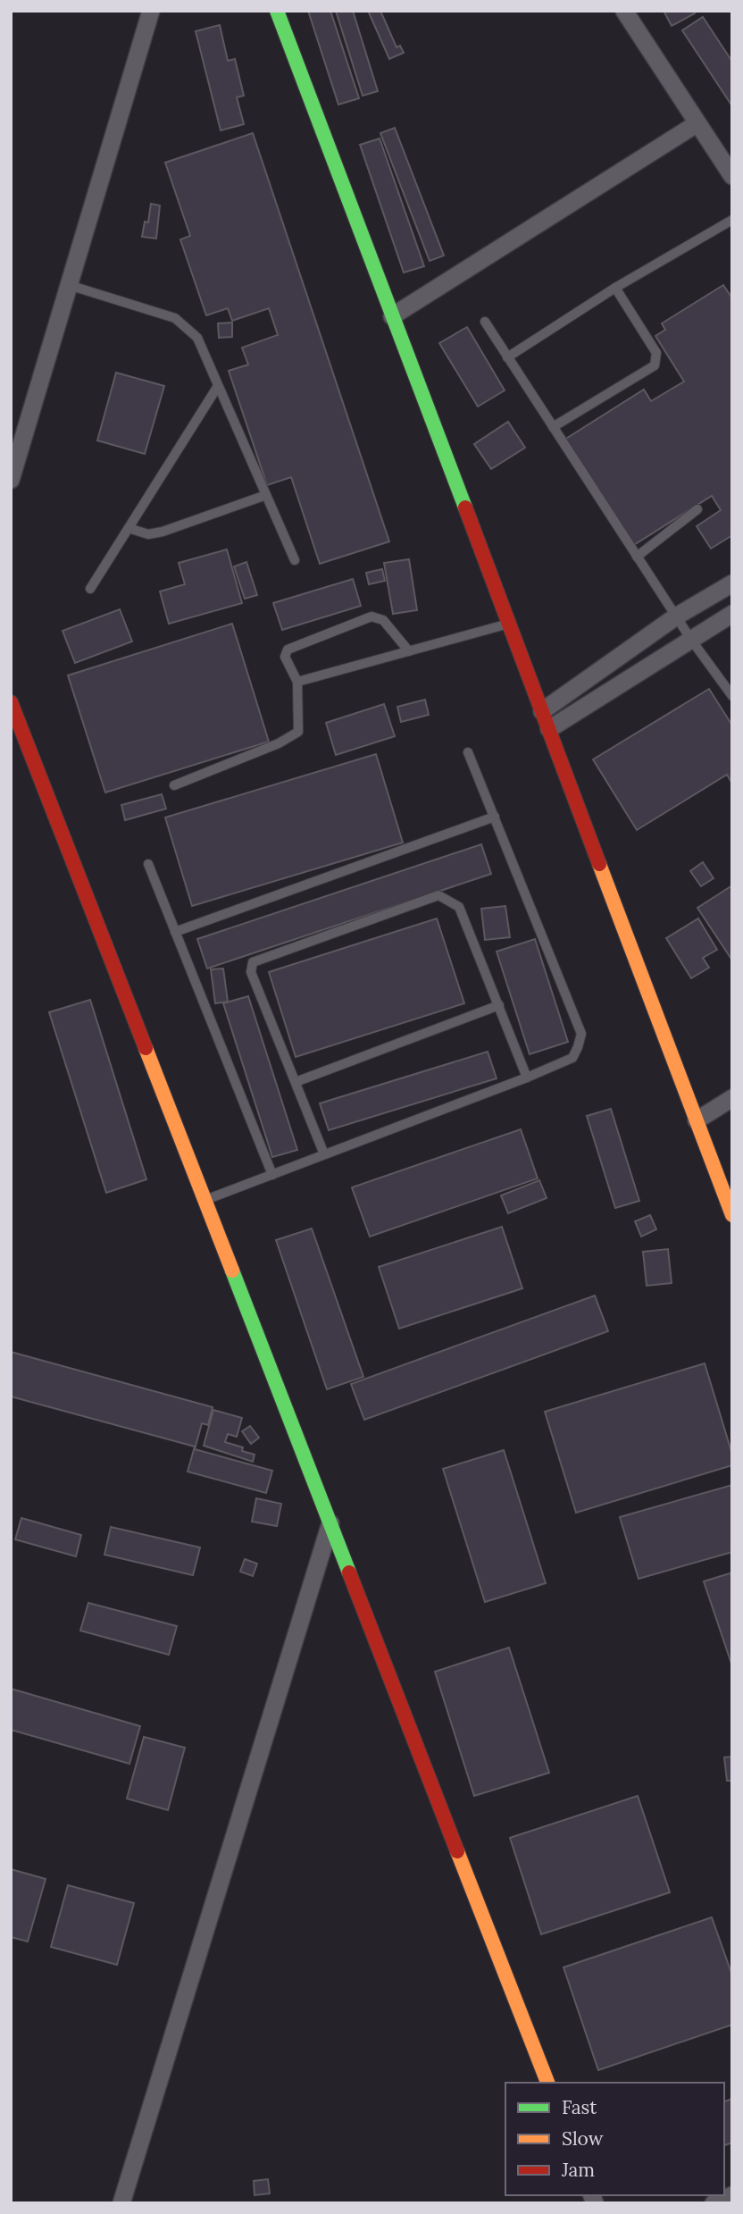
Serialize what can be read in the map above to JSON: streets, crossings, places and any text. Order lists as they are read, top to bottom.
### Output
{
  "legend": ["Fast", "Slow", "Jam"]
}
